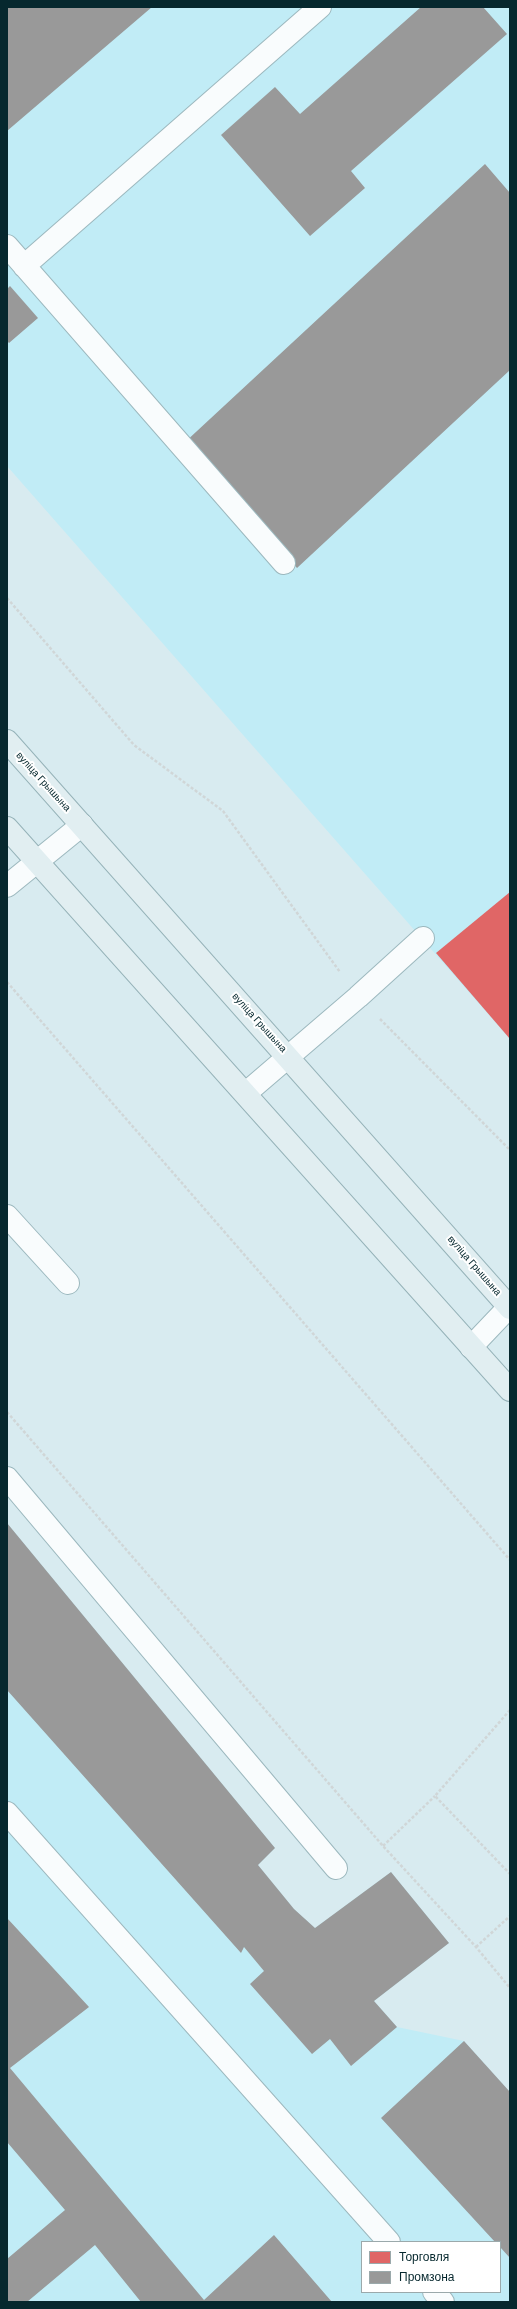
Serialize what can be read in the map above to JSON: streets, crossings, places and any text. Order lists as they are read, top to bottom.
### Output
{
  "streets": {
    "main road": ["вуліца Грышына"]
  },
  "legend": ["Торговля", "Промзона"]
}
